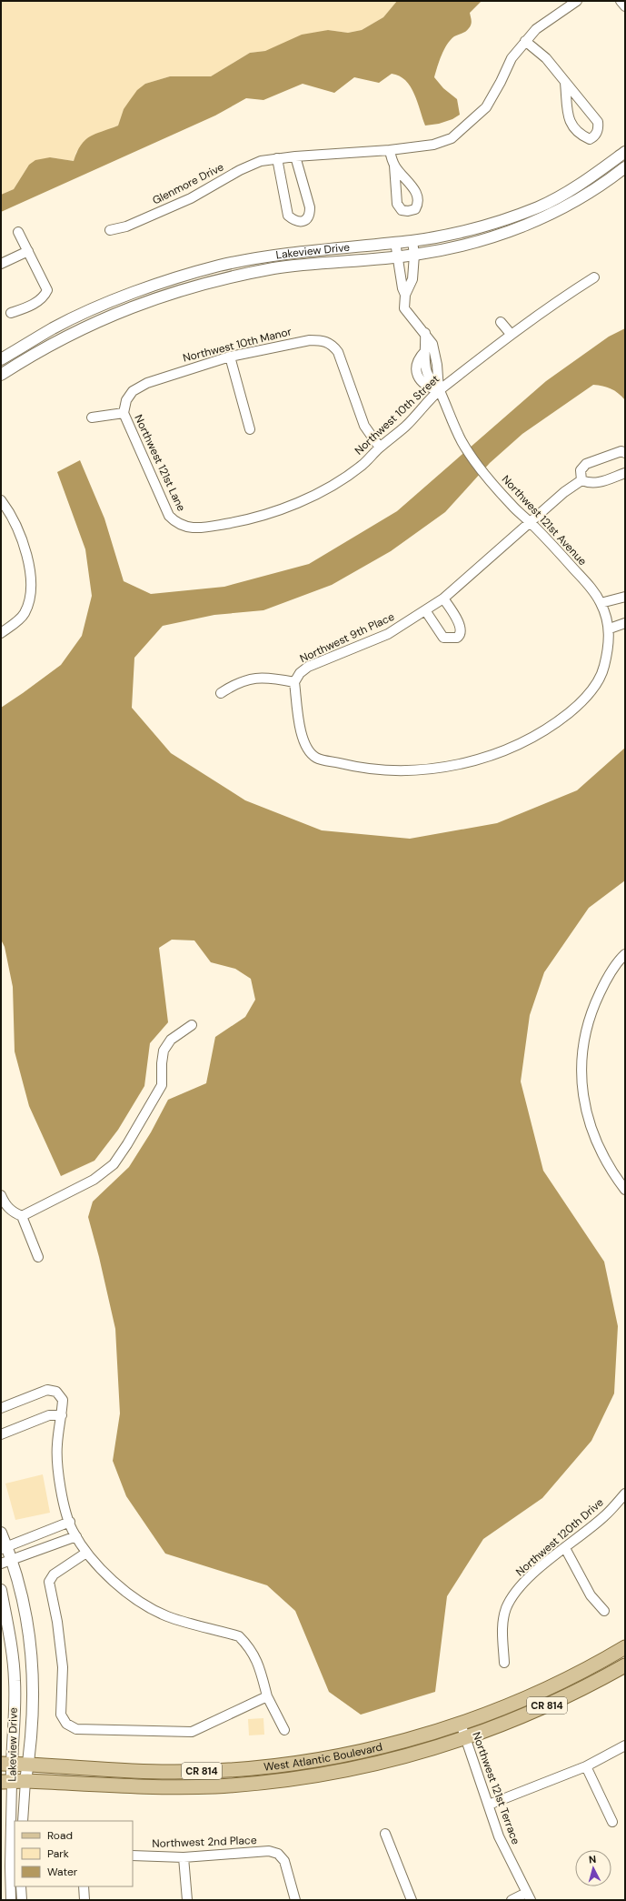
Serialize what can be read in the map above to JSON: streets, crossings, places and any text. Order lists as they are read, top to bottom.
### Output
{
  "streets": {
    "main road": ["CR 814", "West Atlantic Boulevard"],
    "street": [
      "Glenmore Drive",
      "Lakeview Drive",
      "Northwest 10th Manor",
      "Northwest 10th Street",
      "Northwest 121st Lane",
      "Northwest 121st Avenue",
      "Northwest 9th Place",
      "Northwest 120th Drive",
      "Northwest 121st Terrace",
      "Northwest 2nd Place"
    ]
  },
  "crossings": [
    ["Lakeview Drive", "Northwest 121st Avenue"],
    ["Lakeview Drive", "West Atlantic Boulevard"],
    ["Northwest 10th Manor", "Northwest 10th Street"],
    ["Northwest 10th Manor", "Northwest 121st Lane"],
    ["Northwest 10th Street", "Northwest 121st Lane"],
    ["Northwest 10th Street", "Northwest 121st Avenue"],
    ["Northwest 121st Avenue", "Northwest 9th Place"],
    ["West Atlantic Boulevard", "Northwest 121st Terrace"]
  ],
  "legend": ["Road", "Park", "Water"],
  "north": "top"
}
